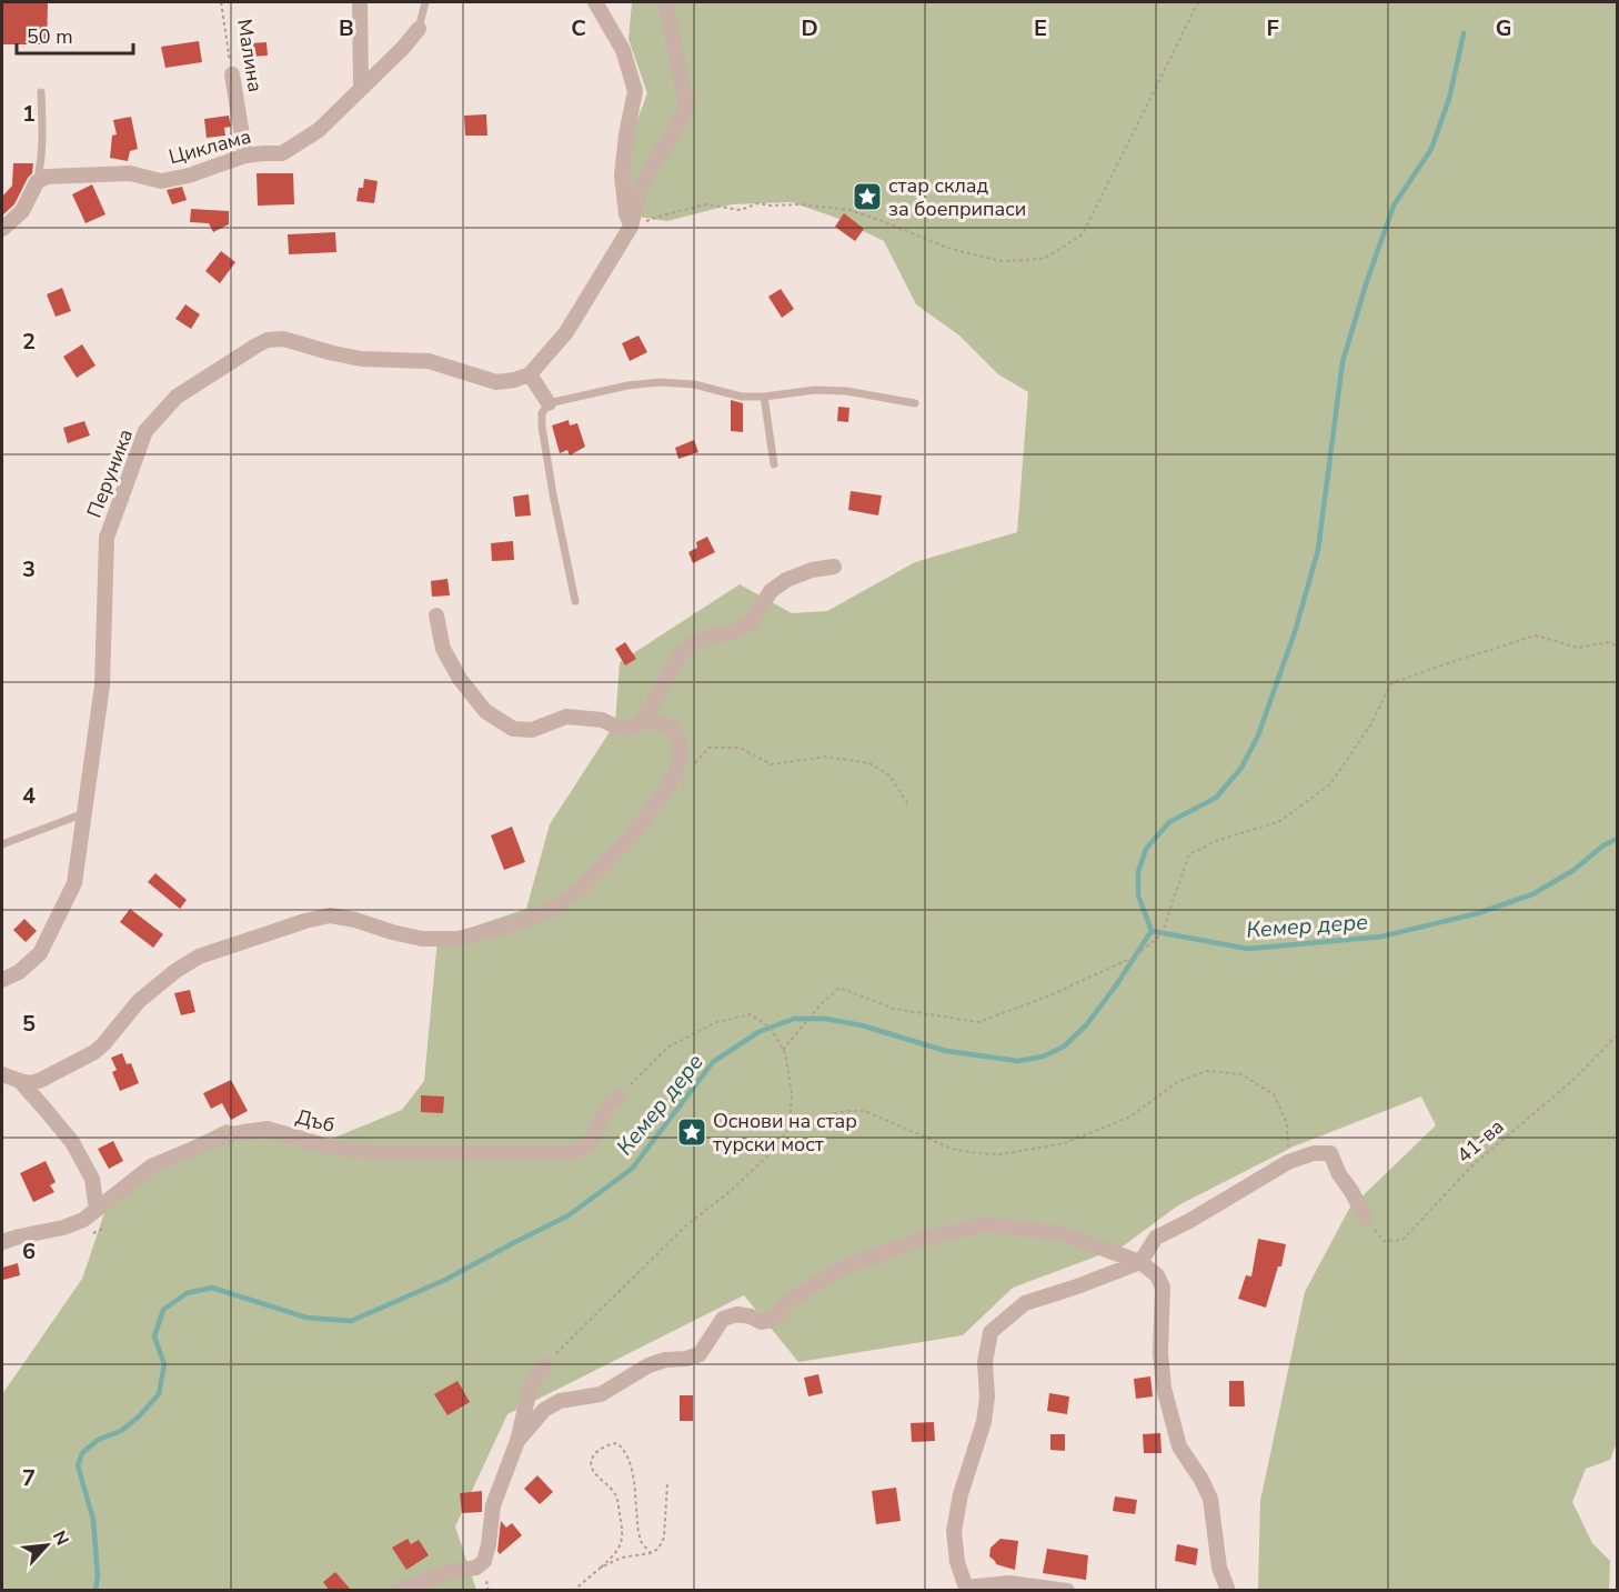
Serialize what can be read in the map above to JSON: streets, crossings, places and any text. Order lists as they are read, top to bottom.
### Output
{
  "streets": {
    "street": [
      "Малина",
      "Циклама",
      "Перуника",
      "Дъб"
    ],
    "path": ["41-ва"]
  },
  "crossings": [
    ["Малина", "Циклама"]
  ],
  "water": ["Кемер дере"],
  "places": {
    "place": ["стар склад за боеприпаси", "Основи на стар турски мост"]
  },
  "scale_bar": "50 m",
  "north": "top right",
  "grid": {
    "columns": [
      "B",
      "C",
      "D",
      "E",
      "F",
      "G"
    ],
    "rows": [
      "1",
      "2",
      "3",
      "4",
      "5",
      "6",
      "7"
    ]
  }
}
